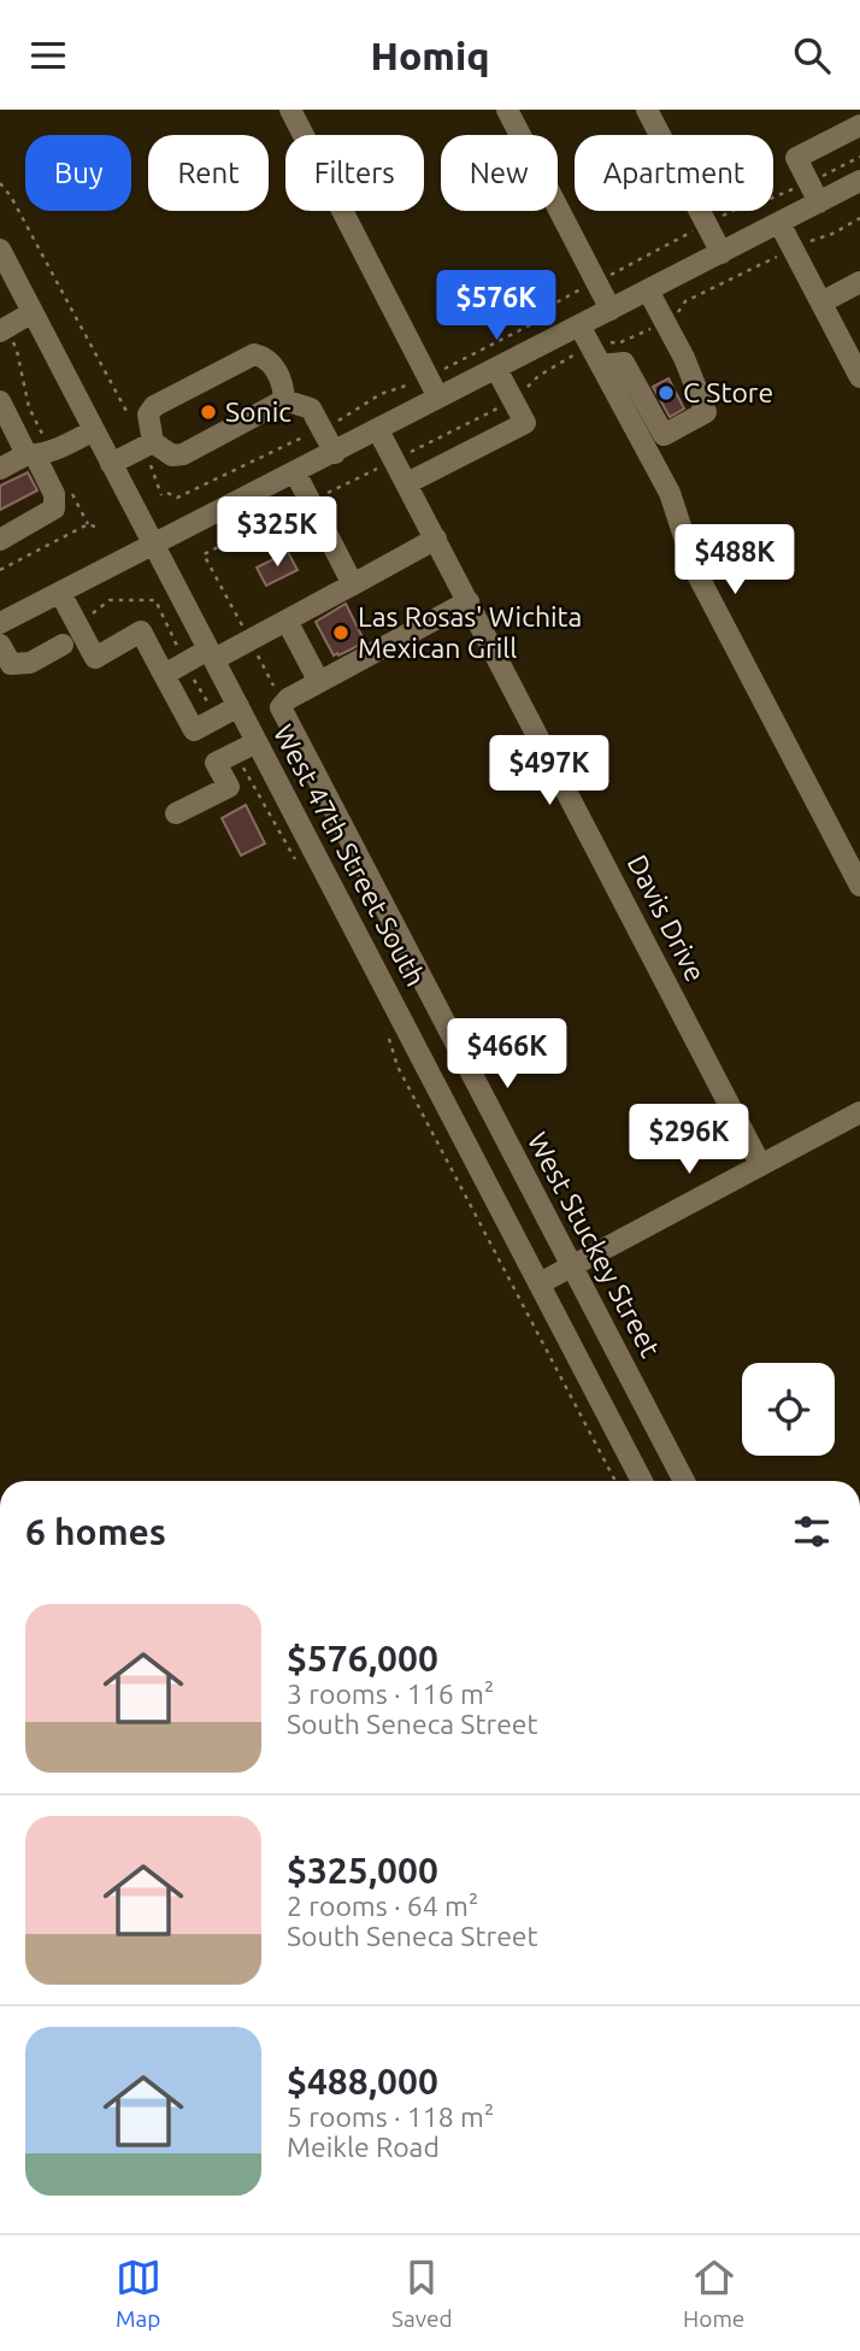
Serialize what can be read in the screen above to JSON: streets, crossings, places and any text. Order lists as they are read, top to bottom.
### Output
{
  "streets": {
    "street": ["West 47th Street South", "Davis Drive", "West Stuckey Street"]
  },
  "places": ["C Store", "Sonic", "Las Rosas' Wichita Mexican Grill"],
  "page": {
    "header": "Homiq",
    "chip": [
      "Buy",
      "Rent",
      "Filters",
      "New",
      "Apartment"
    ],
    "price": [
      "$576K",
      "$325K",
      "$488K",
      "$497K",
      "$466K",
      "$296K"
    ],
    "heading": "6 homes",
    "list": [
      {
        "name": "$576,000",
        "note": "3 rooms · 116 m² · South Seneca Street"
      },
      {
        "name": "$325,000",
        "note": "2 rooms · 64 m² · South Seneca Street"
      },
      {
        "name": "$488,000",
        "note": "5 rooms · 118 m² · Meikle Road"
      }
    ],
    "tabs": ["Map", "Saved", "Home"]
  }
}
